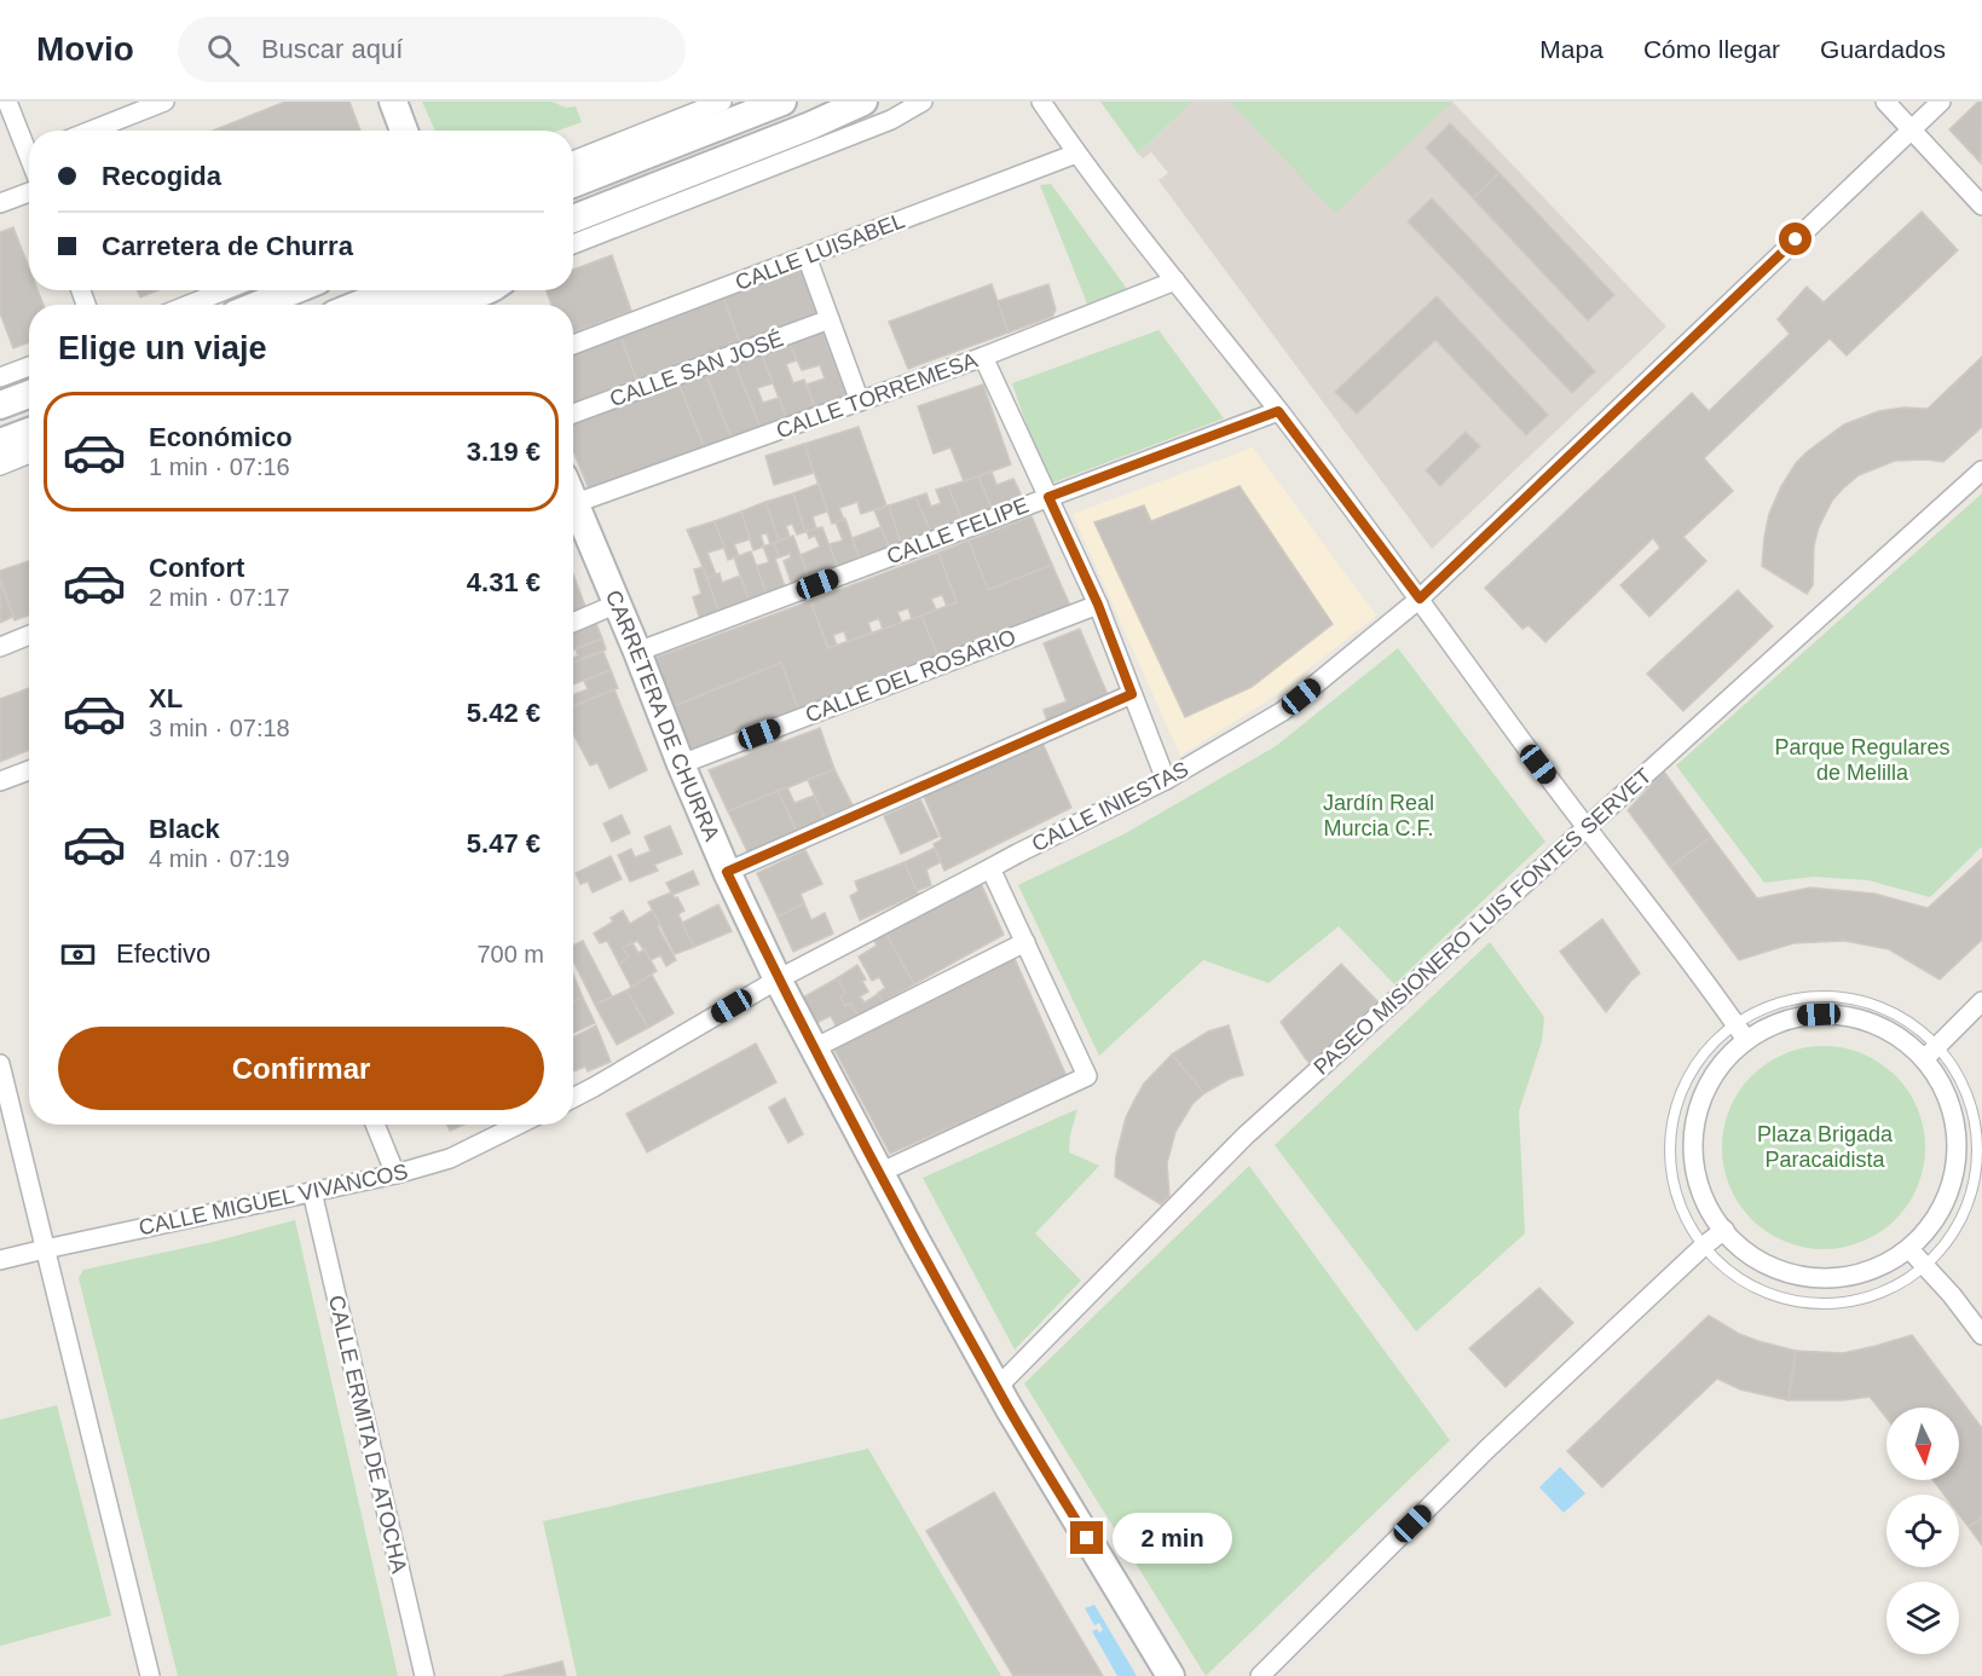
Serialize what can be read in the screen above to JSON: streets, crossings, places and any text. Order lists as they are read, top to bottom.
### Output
{
  "streets": {
    "street": [
      "CALLE LUISABEL",
      "CALLE SAN JOSÉ",
      "CALLE TORREMESA",
      "CALLE FELIPE",
      "CALLE DEL ROSARIO",
      "CARRETERA DE CHURRA",
      "CALLE INIESTAS",
      "PASEO MISIONERO LUIS FONTES SERVET",
      "CALLE MIGUEL VIVANCOS",
      "CALLE ERMITA DE ATOCHA"
    ]
  },
  "crossings": [
    ["CALLE FELIPE", "CARRETERA DE CHURRA"],
    ["CALLE DEL ROSARIO", "CARRETERA DE CHURRA"],
    ["CARRETERA DE CHURRA", "CALLE INIESTAS"],
    ["CARRETERA DE CHURRA", "PASEO MISIONERO LUIS FONTES SERVET"],
    ["CALLE MIGUEL VIVANCOS", "CALLE ERMITA DE ATOCHA"]
  ],
  "parks": ["Parque Regulares de Melilla", "Jardín Real Murcia C.F.", "Plaza Brigada Paracaidista"],
  "north": "bottom",
  "page": {
    "header": "Movio",
    "search": "Buscar aquí",
    "nav": ["Mapa", "Cómo llegar", "Guardados"],
    "banner": ["Recogida", "Carretera de Churra"],
    "heading": "Elige un viaje",
    "list": [
      {
        "name": "Económico",
        "note": "1 min · 07:16",
        "value": "3.19 €"
      },
      {
        "name": "Confort",
        "note": "2 min · 07:17",
        "value": "4.31 €"
      },
      {
        "name": "XL",
        "note": "3 min · 07:18",
        "value": "5.42 €"
      },
      {
        "name": "Black",
        "note": "4 min · 07:19",
        "value": "5.47 €"
      }
    ],
    "pay": ["Efectivo", "700 m"],
    "buttons": "Confirmar",
    "bubble": "2 min"
  }
}
